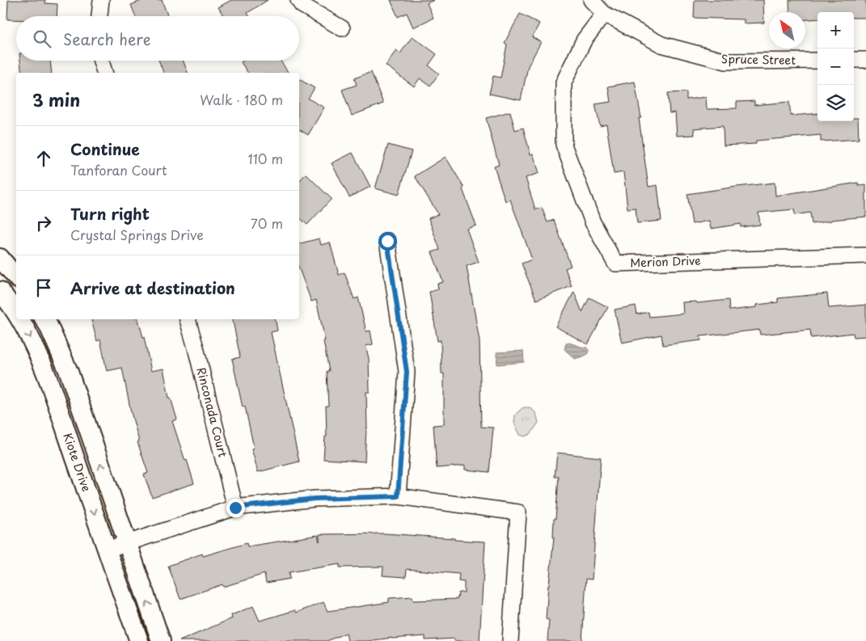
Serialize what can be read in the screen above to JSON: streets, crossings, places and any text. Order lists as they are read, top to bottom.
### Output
{
  "streets": {
    "street": [
      "Spruce Street",
      "Merion Drive",
      "Rinconada Court",
      "Kiote Drive"
    ]
  },
  "crossings": [
    ["Spruce Street", "Merion Drive"]
  ],
  "north": "top left",
  "page": {
    "map_buttons": ["+", "−"],
    "search": "Search here",
    "heading": ["3 min", "Walk · 180 m"],
    "list": [
      ["Continue", "Tanforan Court", "110 m"],
      ["Turn right", "Crystal Springs Drive", "70 m"],
      "Arrive at destination"
    ]
  }
}
